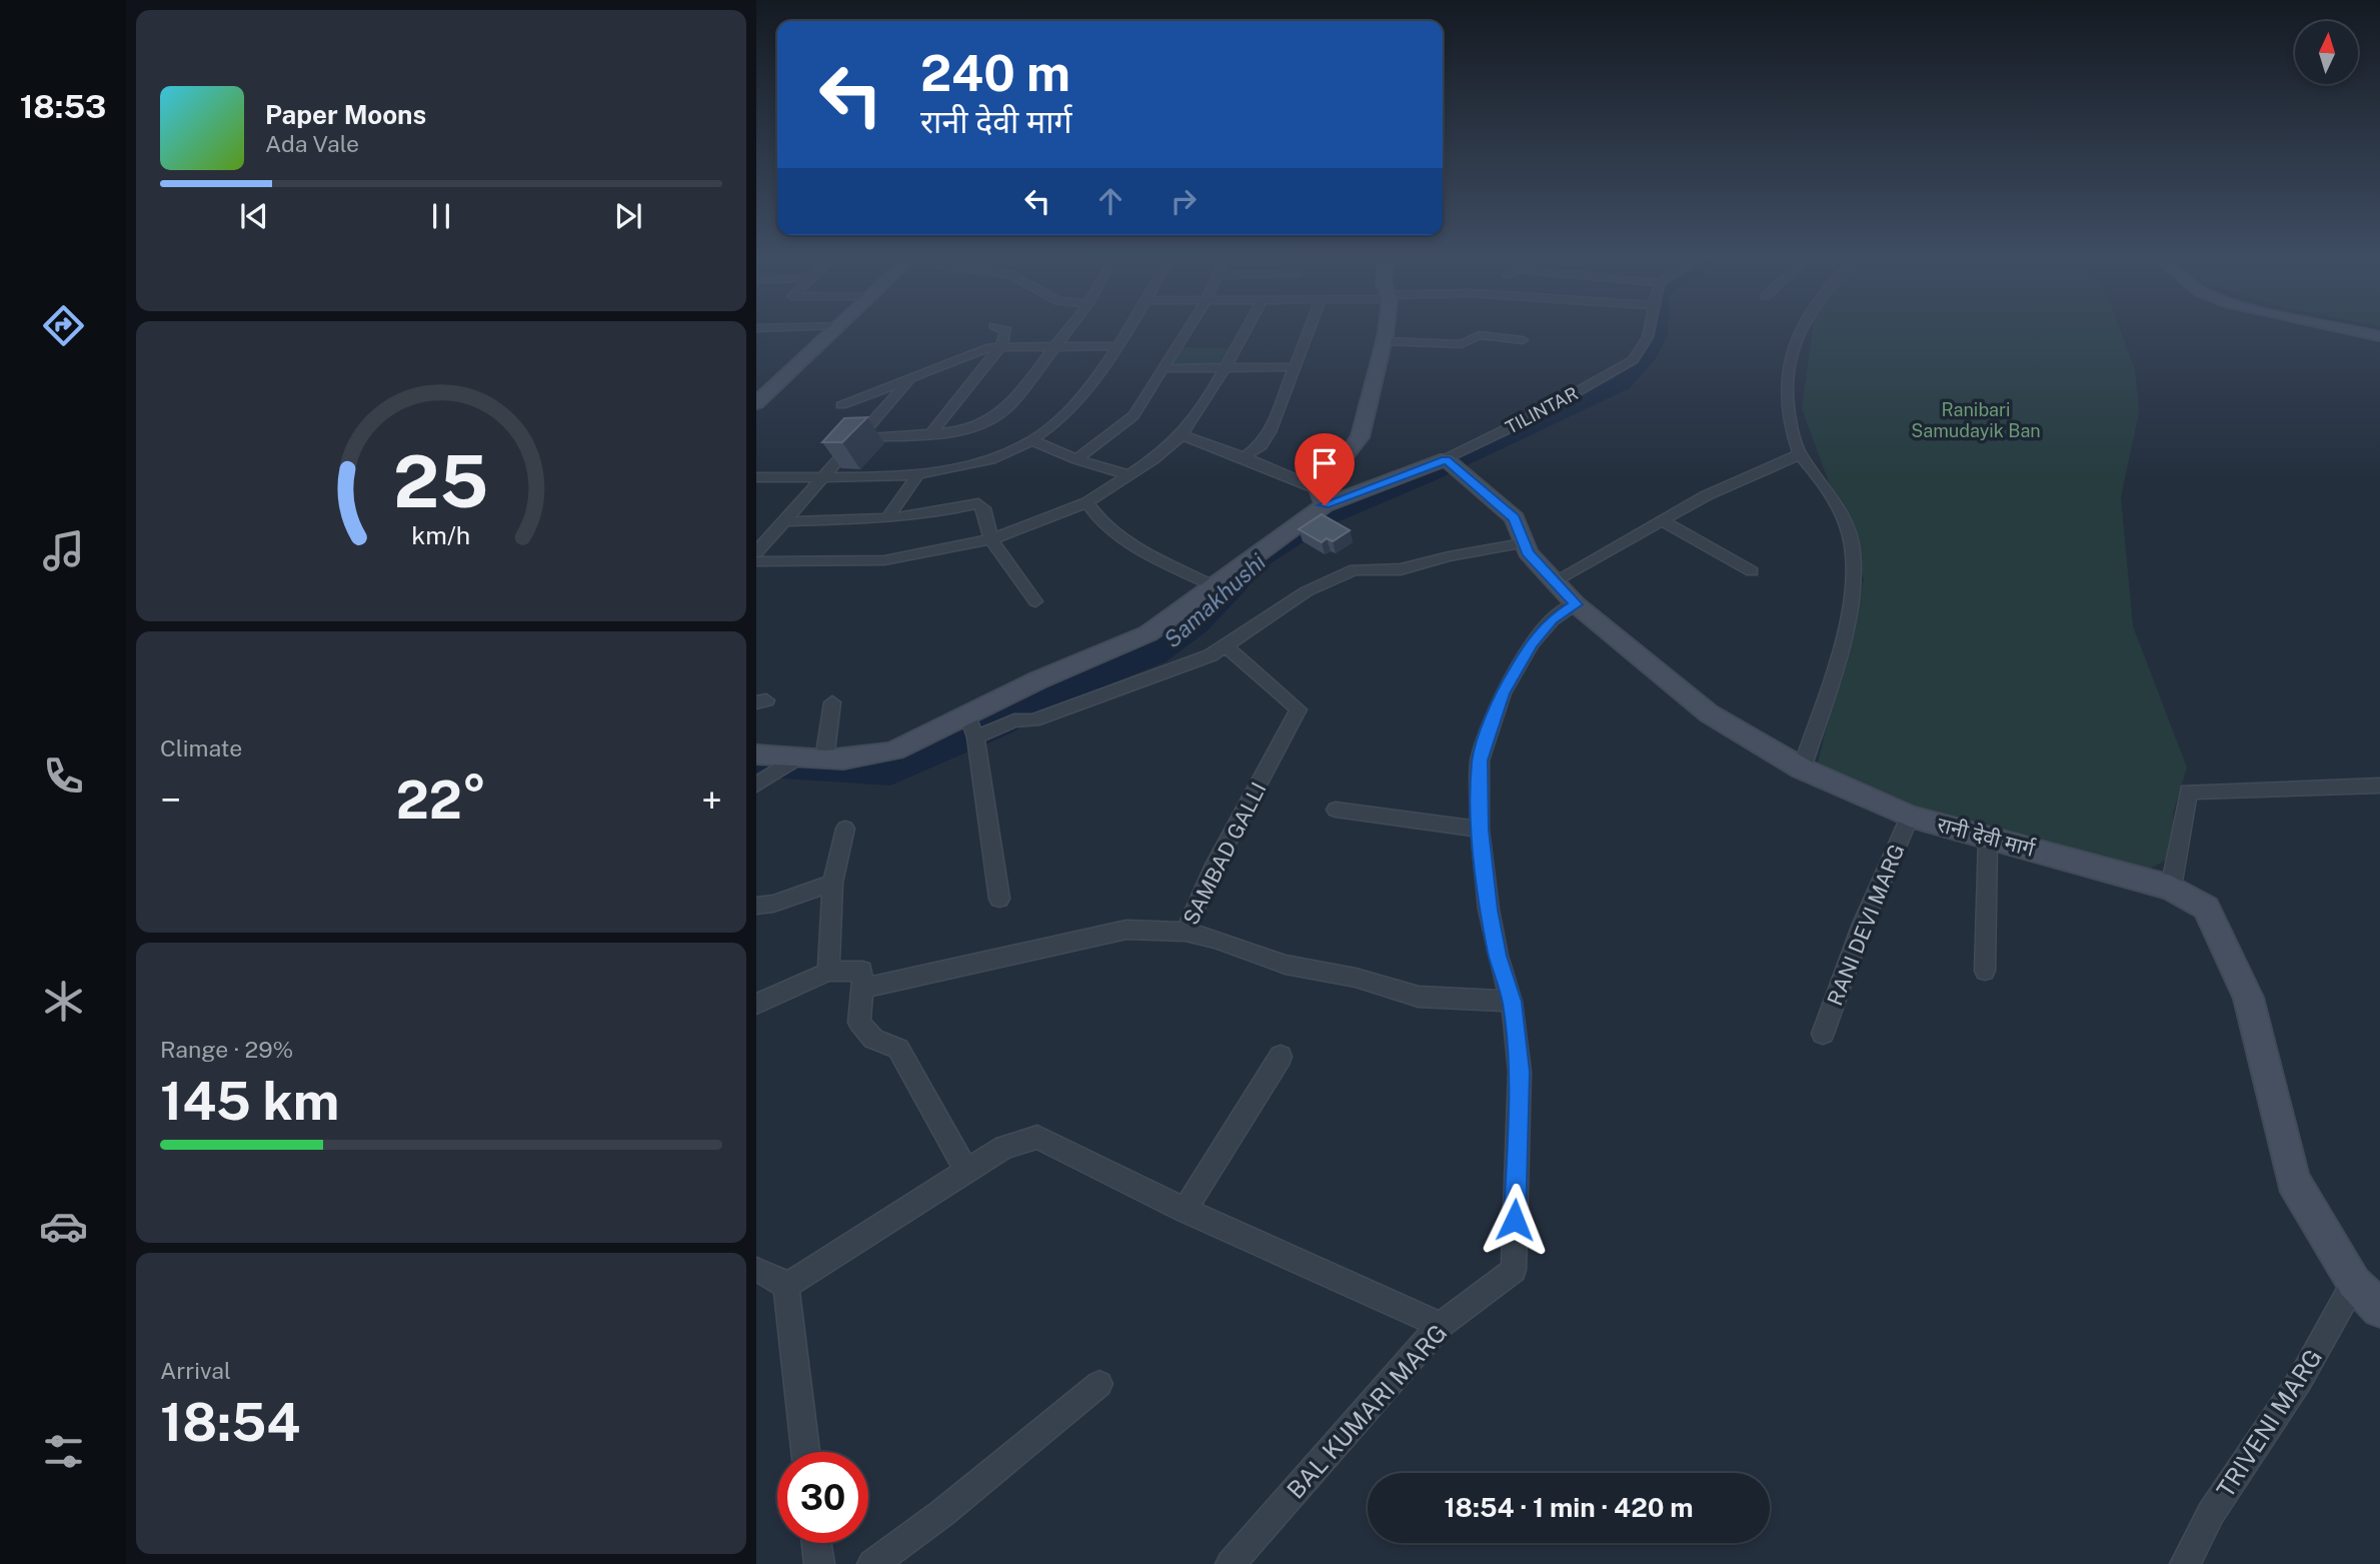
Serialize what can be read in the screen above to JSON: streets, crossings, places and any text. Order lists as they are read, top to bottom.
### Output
{
  "streets": {
    "street": [
      "TILINTAR",
      "रानी देवी मार्ग",
      "SAMBAD GALLI",
      "RANI DEVI MARG",
      "BAL KUMARI MARG",
      "TRIVENI MARG"
    ]
  },
  "crossings": [
    ["TILINTAR", "रानी देवी मार्ग"],
    ["रानी देवी मार्ग", "RANI DEVI MARG"],
    ["रानी देवी मार्ग", "TRIVENI MARG"]
  ],
  "water": ["Samakhushi"],
  "parks": ["Ranibari Samudayik Ban"],
  "north": "top",
  "page": {
    "tabs": "18:53",
    "turn": ["240 m", "रानी देवी मार्ग"],
    "song": ["Paper Moons", "Ada Vale"],
    "tile": [
      "Climate",
      ["Range · 29%", "145 km"],
      ["Arrival", "18:54"]
    ],
    "heat": ["−", "22°", "+"],
    "limit": "30",
    "trip": "18:54 · 1 min · 420 m",
    "gauge": ["25", "km/h"]
  }
}
